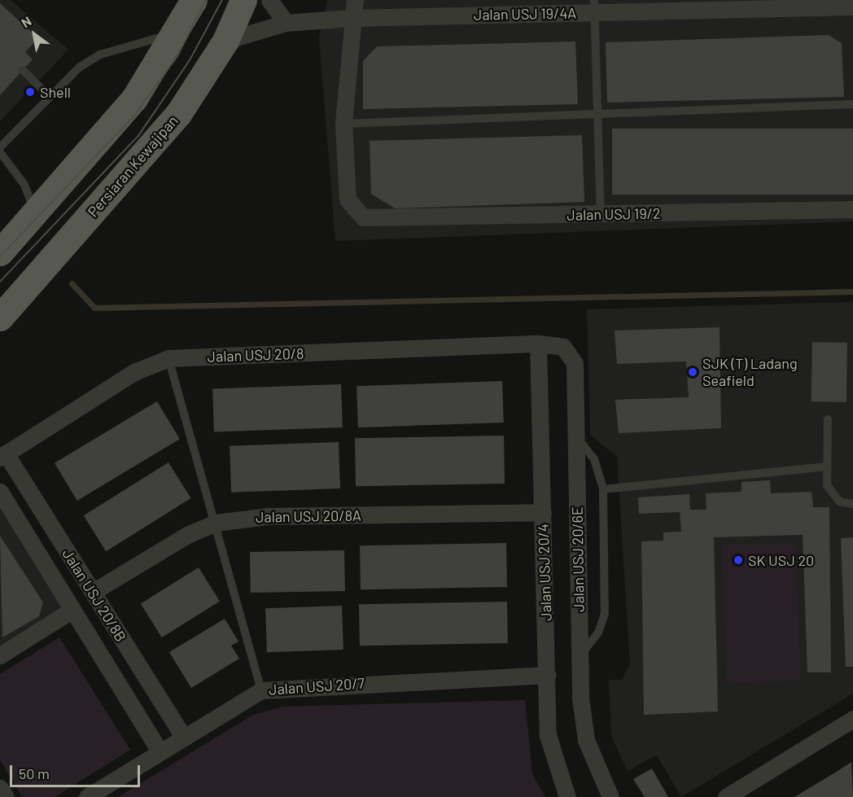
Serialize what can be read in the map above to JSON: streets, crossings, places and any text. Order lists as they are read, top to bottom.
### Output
{
  "streets": {
    "main road": ["Persiaran Kewajipan"],
    "street": [
      "Jalan USJ 19/4A",
      "Jalan USJ 19/2",
      "Jalan USJ 20/8",
      "Jalan USJ 20/8A",
      "Jalan USJ 20/6E",
      "Jalan USJ 20/4",
      "Jalan USJ 20/8B",
      "Jalan USJ 20/7"
    ]
  },
  "crossings": [
    ["Jalan USJ 19/4A", "Persiaran Kewajipan"],
    ["Jalan USJ 20/8", "Jalan USJ 20/6E"],
    ["Jalan USJ 20/8", "Jalan USJ 20/4"],
    ["Jalan USJ 20/8", "Jalan USJ 20/8B"],
    ["Jalan USJ 20/8A", "Jalan USJ 20/4"],
    ["Jalan USJ 20/8A", "Jalan USJ 20/8B"],
    ["Jalan USJ 20/6E", "Jalan USJ 20/4"],
    ["Jalan USJ 20/4", "Jalan USJ 20/7"],
    ["Jalan USJ 20/8B", "Jalan USJ 20/7"]
  ],
  "places": ["Shell", "SJK (T) Ladang Seafield", "SK USJ 20"],
  "scale_bar": "50 m",
  "north": "top left"
}
